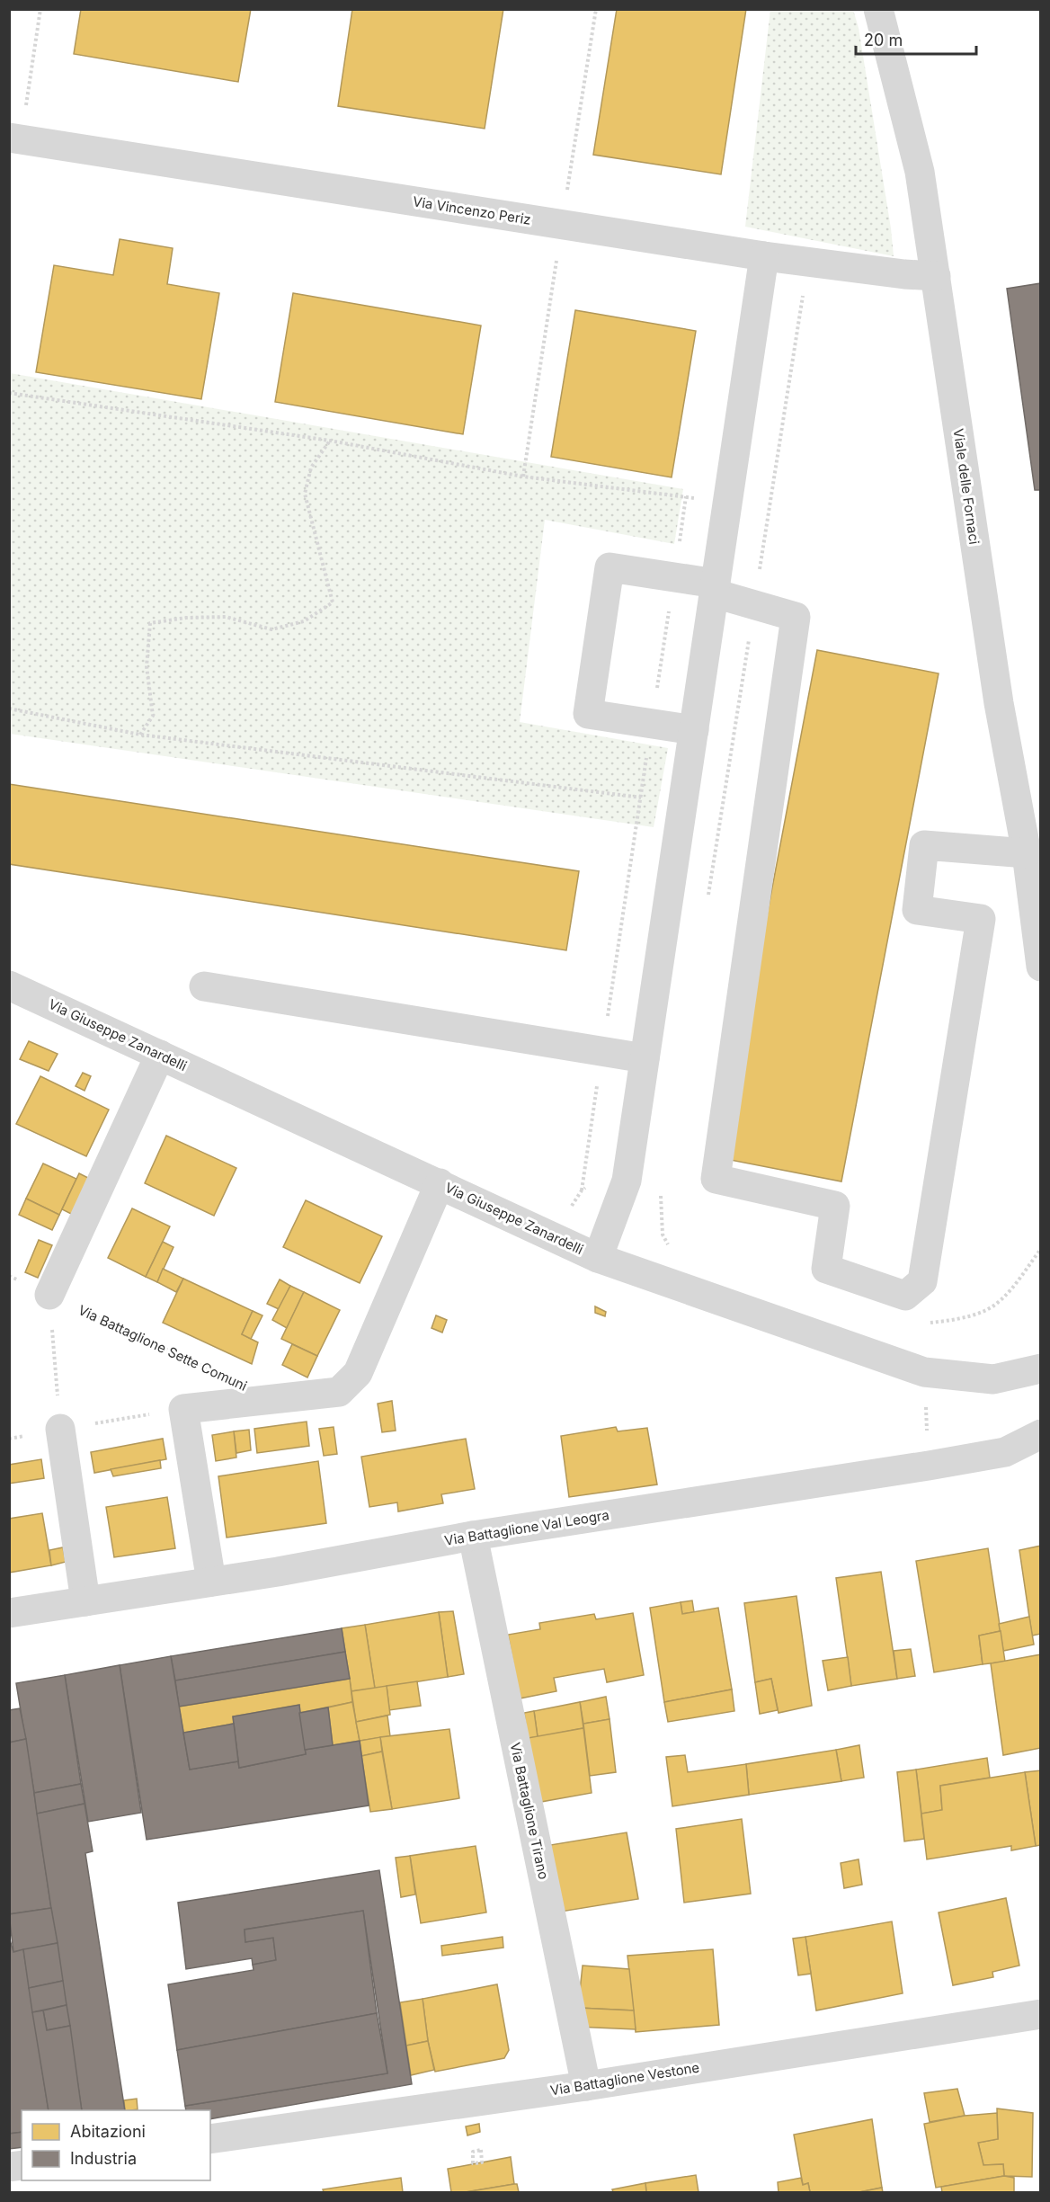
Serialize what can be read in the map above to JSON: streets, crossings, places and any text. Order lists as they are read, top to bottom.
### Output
{
  "streets": {
    "street": [
      "Via Vincenzo Periz",
      "Viale delle Fornaci",
      "Via Giuseppe Zanardelli",
      "Via Battaglione Sette Comuni",
      "Via Battaglione Val Leogra",
      "Via Battaglione Tirano",
      "Via Battaglione Vestone"
    ]
  },
  "crossings": [
    ["Via Vincenzo Periz", "Viale delle Fornaci"],
    ["Via Giuseppe Zanardelli", "Via Battaglione Sette Comuni"],
    ["Via Battaglione Val Leogra", "Via Battaglione Tirano"],
    ["Via Battaglione Tirano", "Via Battaglione Vestone"]
  ],
  "legend": ["Abitazioni", "Industria"],
  "scale_bar": "20 m"
}
